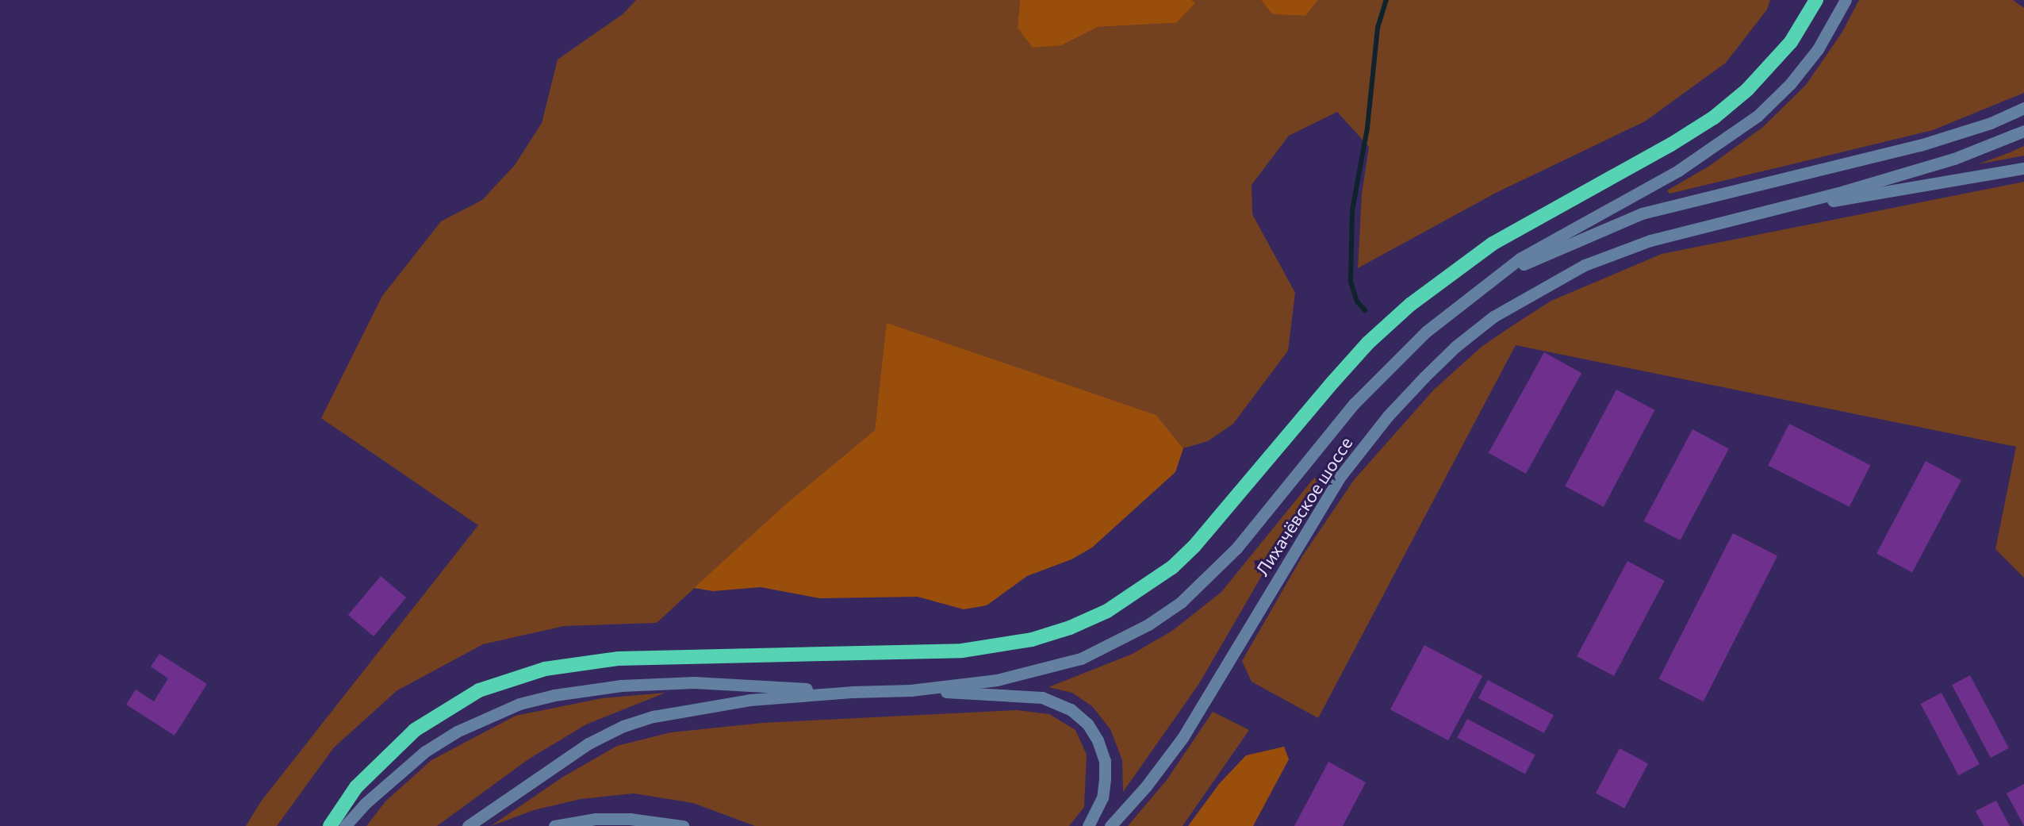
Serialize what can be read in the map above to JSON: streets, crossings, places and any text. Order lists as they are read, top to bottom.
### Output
{
  "streets": {
    "main road": ["Лихачёвское шоссе"]
  }
}
